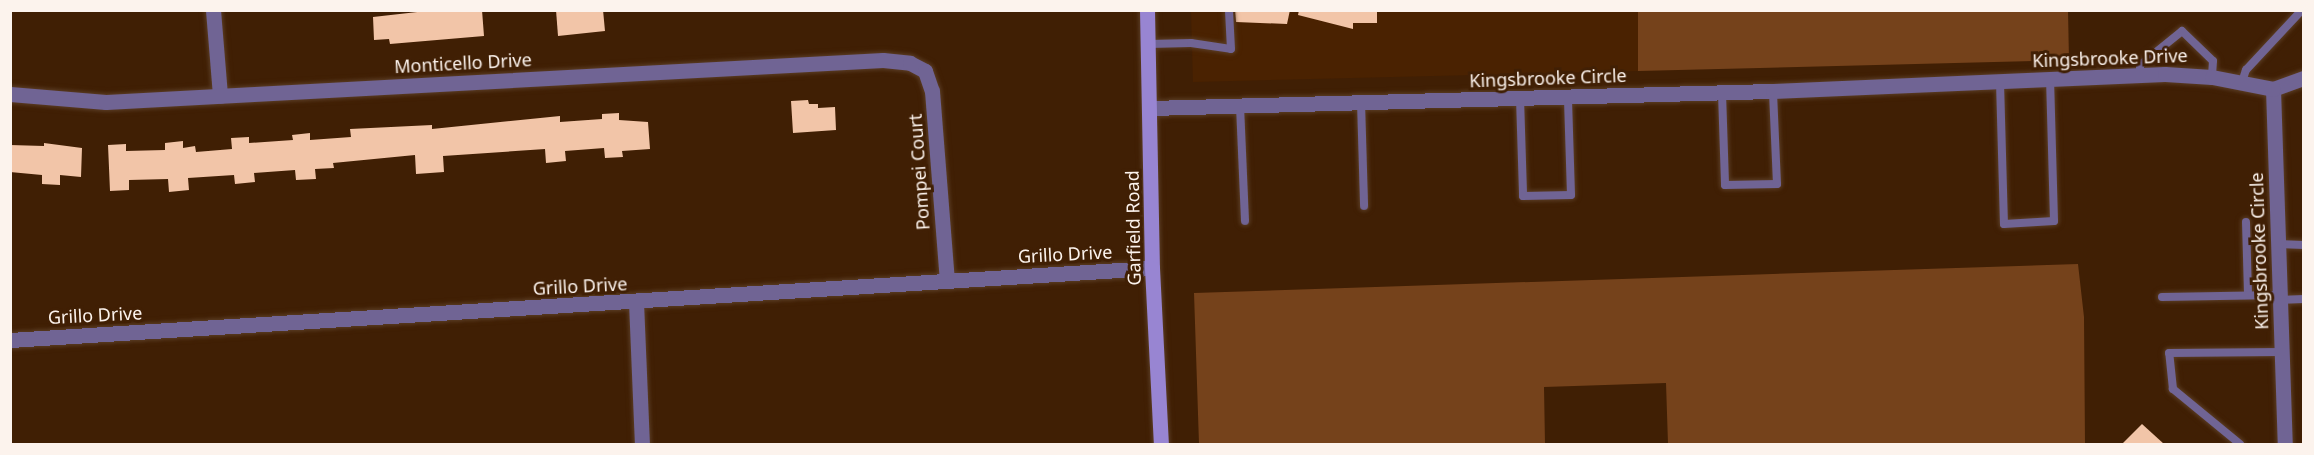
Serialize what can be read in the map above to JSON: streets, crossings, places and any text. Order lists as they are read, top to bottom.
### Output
{
  "streets": {
    "main road": ["Garfield Road"],
    "street": [
      "Kingsbrooke Drive",
      "Monticello Drive",
      "Kingsbrooke Circle",
      "Pompei Court",
      "Grillo Drive"
    ]
  },
  "crossings": [
    ["Kingsbrooke Drive", "Kingsbrooke Circle"],
    ["Monticello Drive", "Pompei Court"],
    ["Kingsbrooke Circle", "Garfield Road"],
    ["Pompei Court", "Grillo Drive"],
    ["Garfield Road", "Grillo Drive"]
  ]
}
